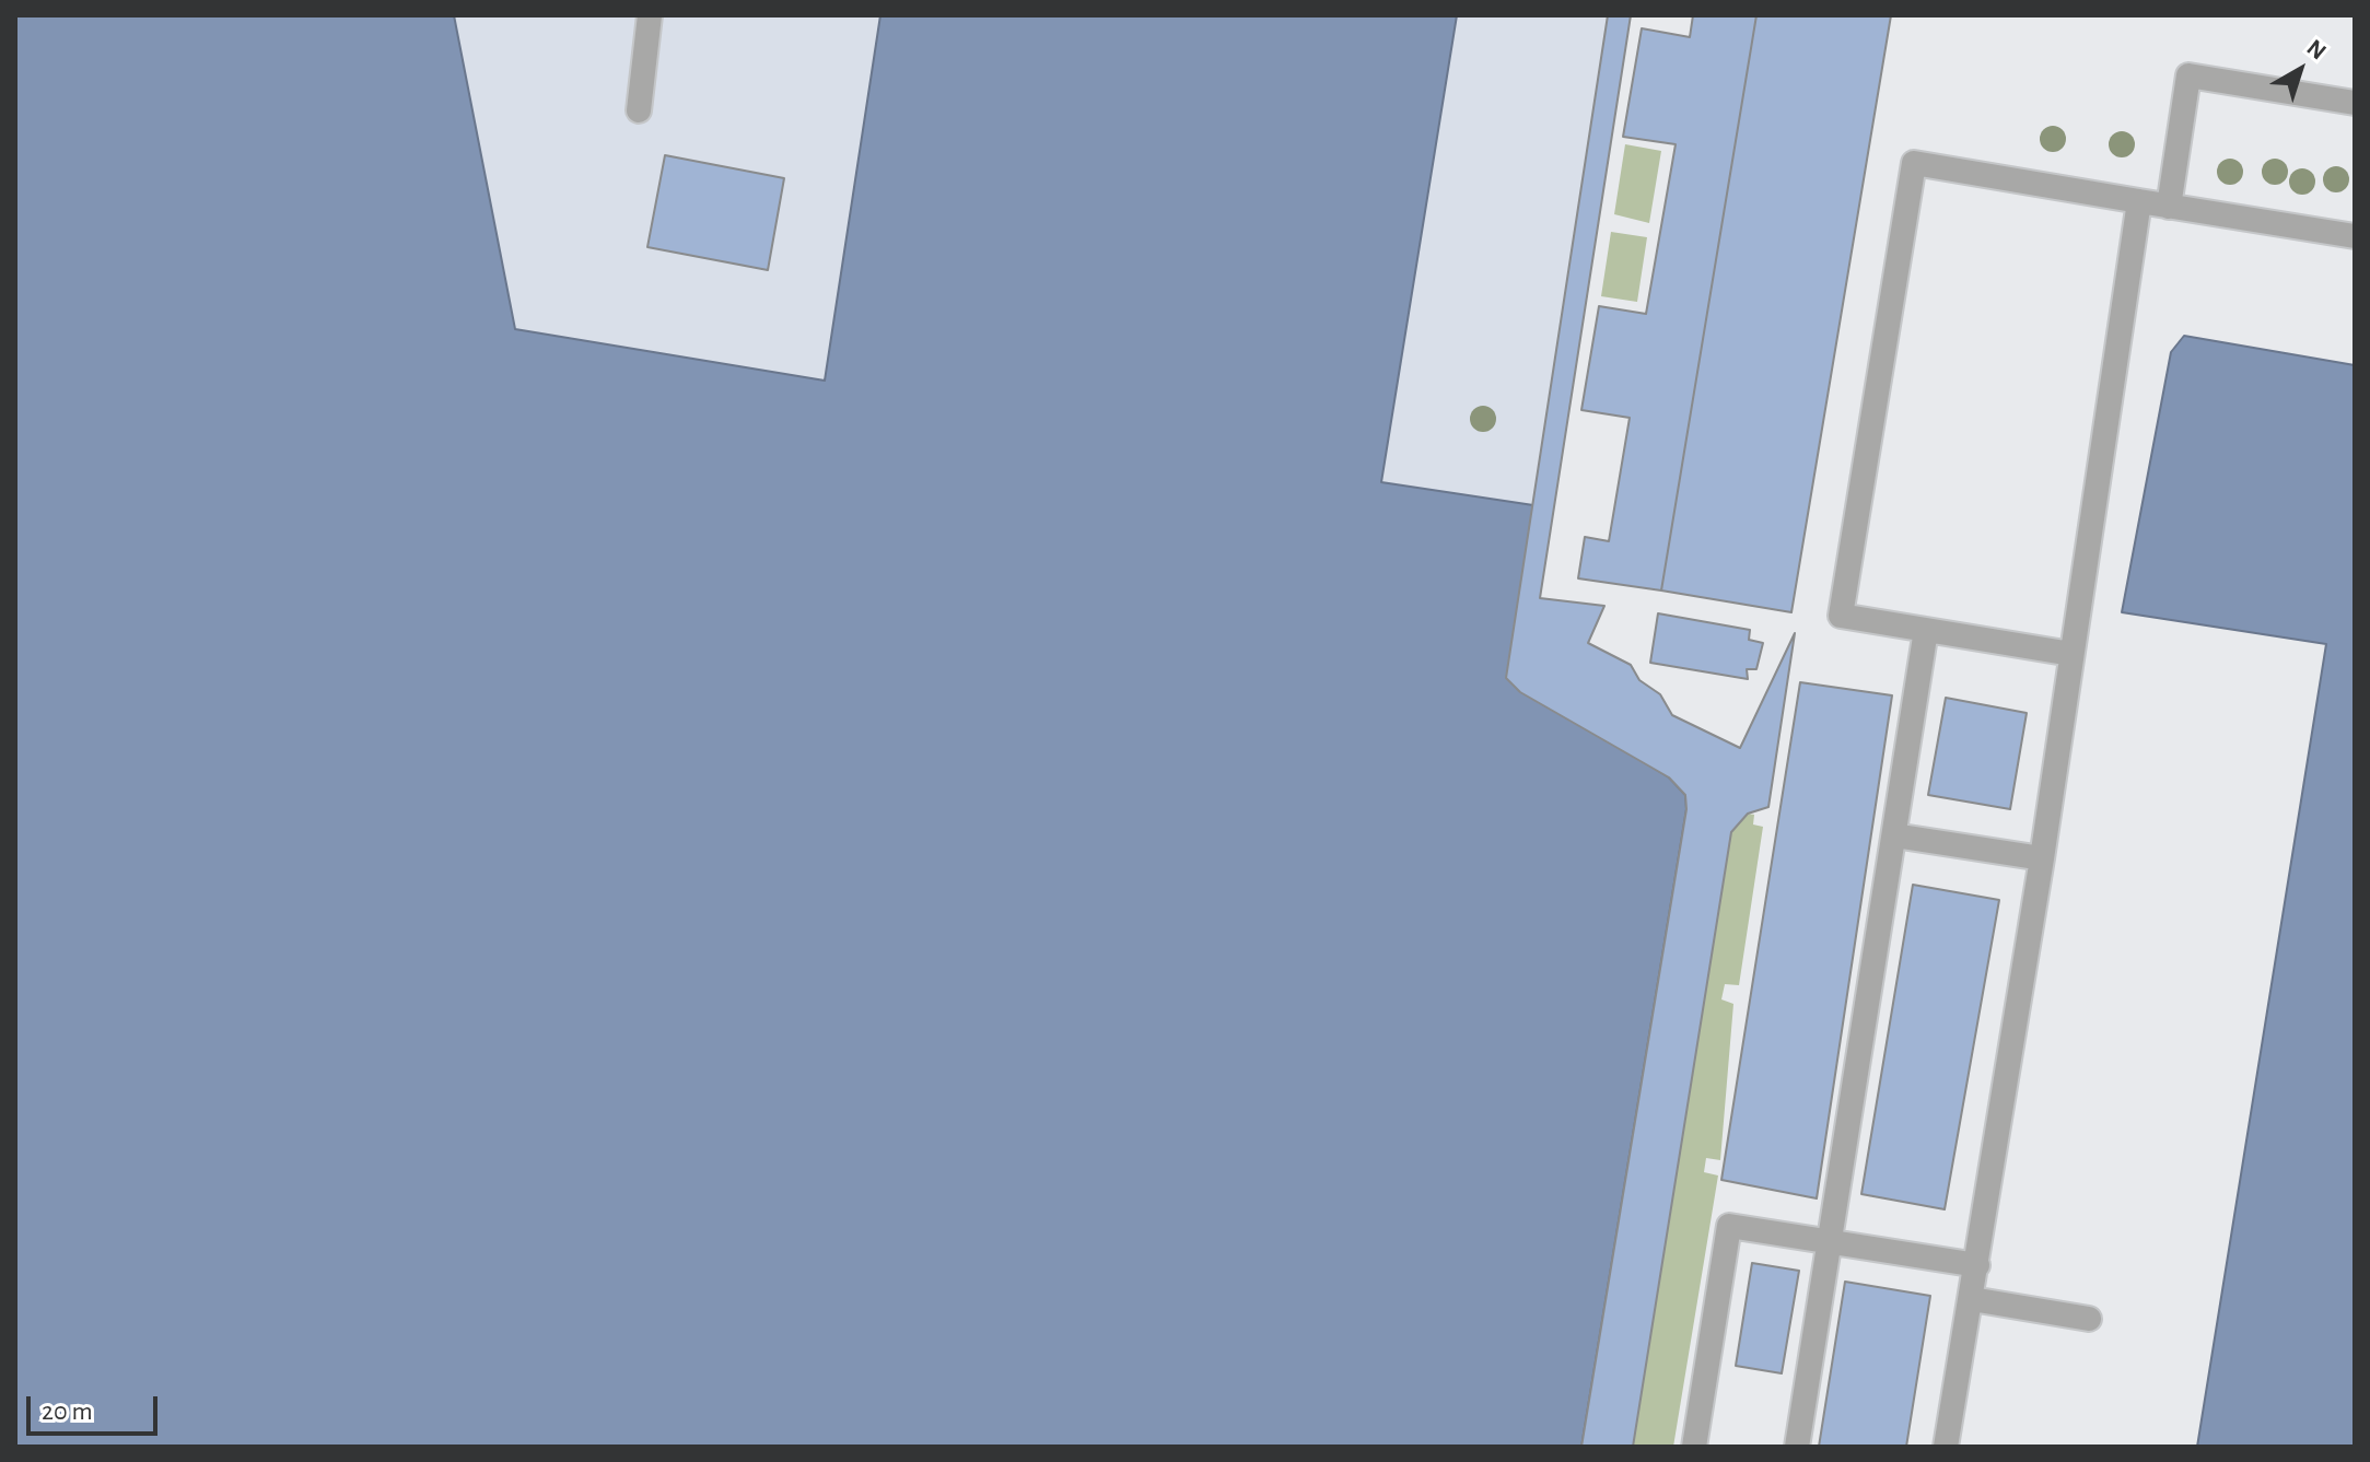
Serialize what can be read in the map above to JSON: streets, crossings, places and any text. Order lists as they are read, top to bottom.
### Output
{
  "scale_bar": "20 m",
  "north": "top right"
}
